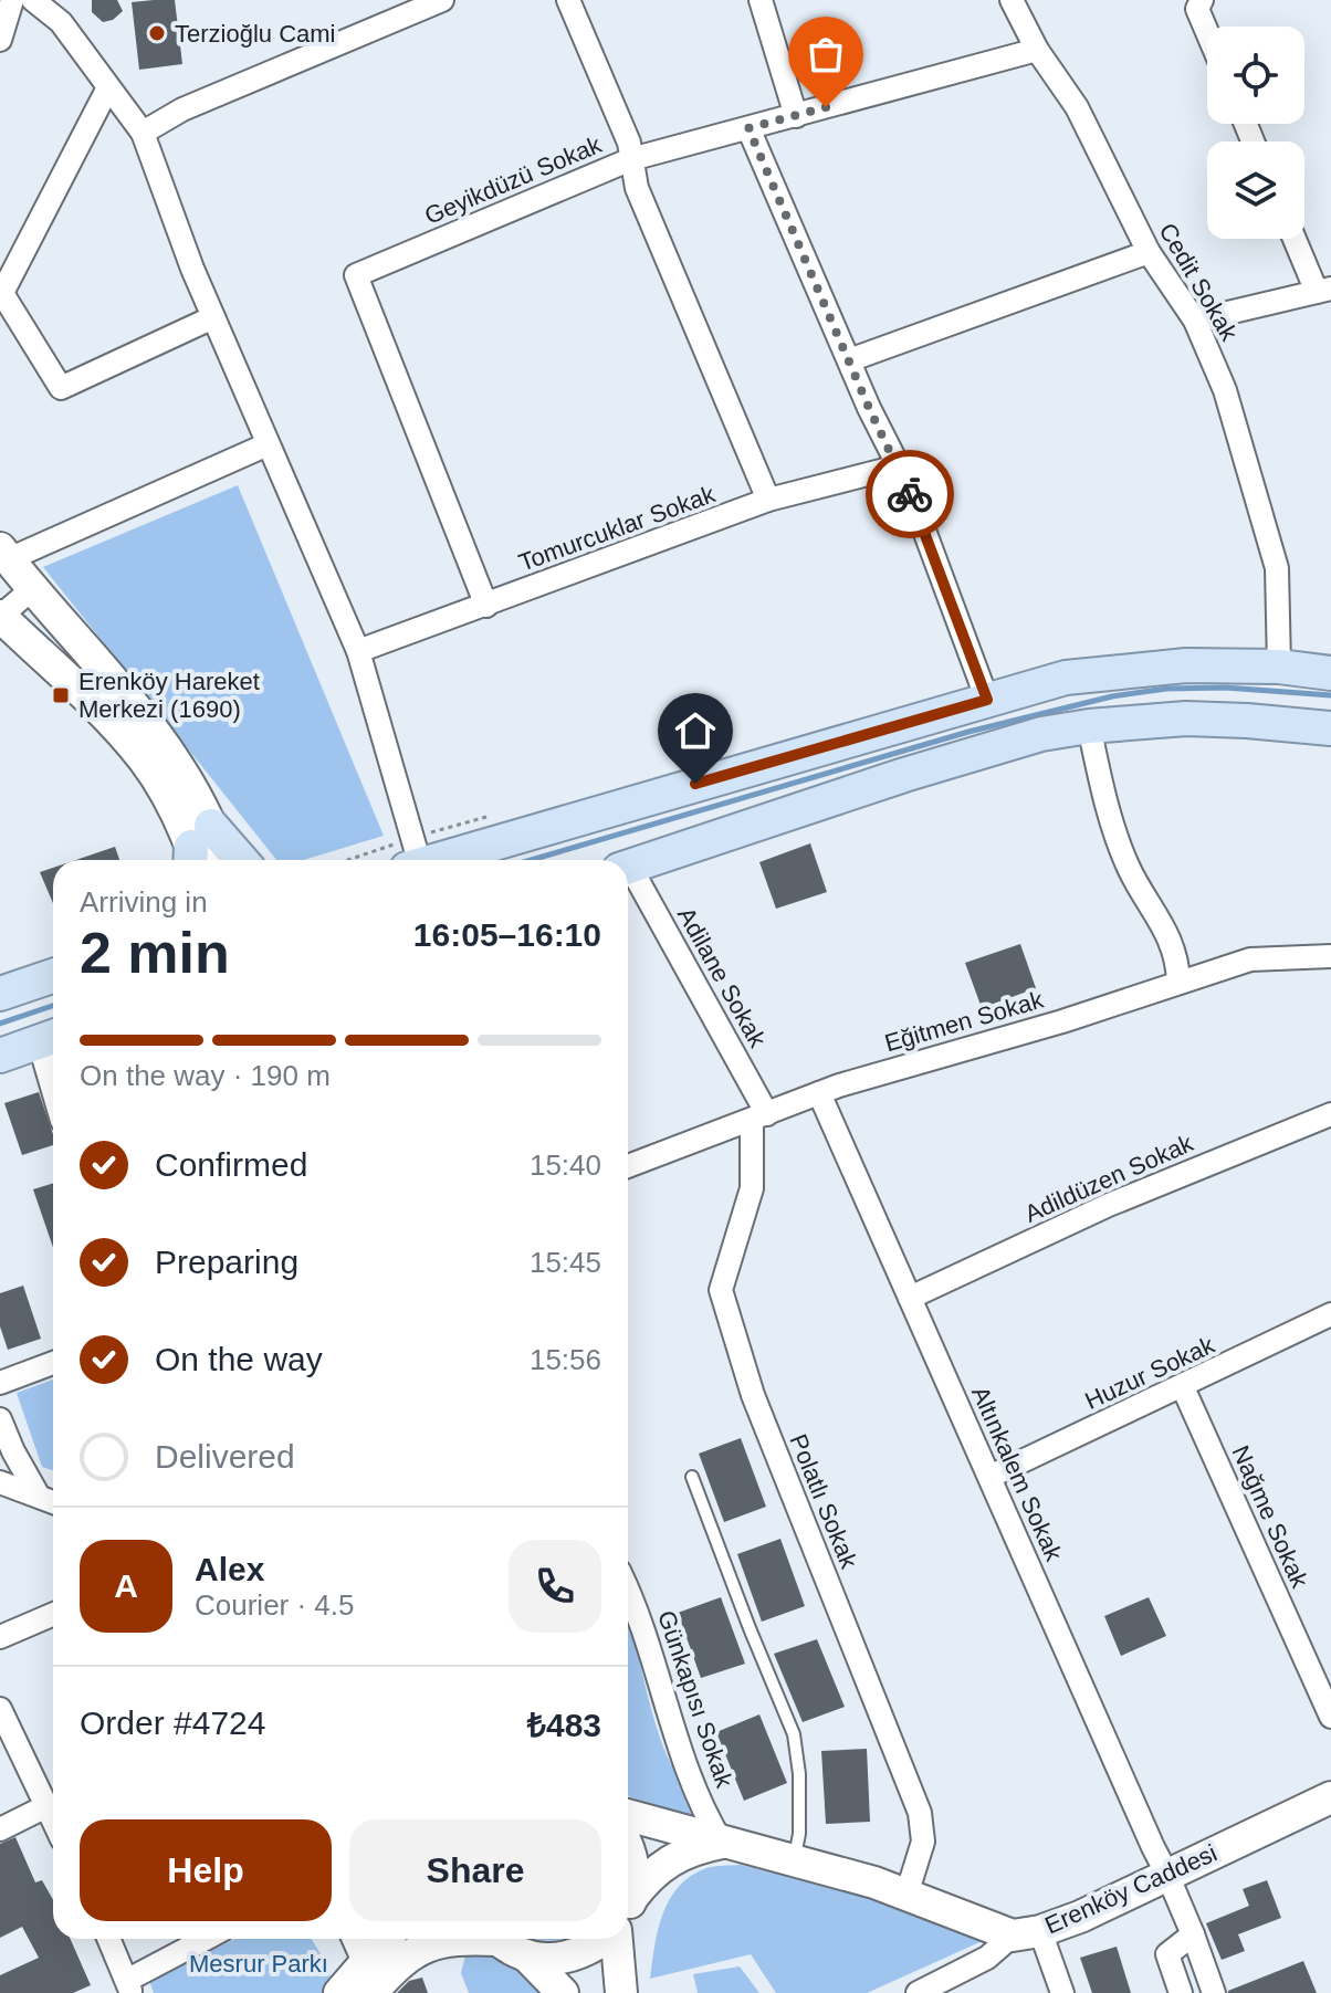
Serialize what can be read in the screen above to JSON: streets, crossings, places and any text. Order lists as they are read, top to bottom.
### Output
{
  "streets": {
    "main road": ["Erenköy Caddesi"],
    "street": [
      "Geyikdüzü Sokak",
      "Cedit Sokak",
      "Tomurcuklar Sokak",
      "Adilane Sokak",
      "Eğitmen Sokak",
      "Adildüzen Sokak",
      "Huzur Sokak",
      "Altınkalem Sokak",
      "Polatlı Sokak",
      "Nağme Sokak",
      "Günkapısı Sokak"
    ]
  },
  "crossings": [
    ["Geyikdüzü Sokak", "Cedit Sokak"],
    ["Geyikdüzü Sokak", "Tomurcuklar Sokak"],
    ["Adilane Sokak", "Eğitmen Sokak"],
    ["Adilane Sokak", "Polatlı Sokak"],
    ["Eğitmen Sokak", "Altınkalem Sokak"],
    ["Eğitmen Sokak", "Polatlı Sokak"],
    ["Adildüzen Sokak", "Altınkalem Sokak"],
    ["Huzur Sokak", "Altınkalem Sokak"],
    ["Huzur Sokak", "Nağme Sokak"],
    ["Altınkalem Sokak", "Erenköy Caddesi"],
    ["Polatlı Sokak", "Erenköy Caddesi"],
    ["Günkapısı Sokak", "Erenköy Caddesi"]
  ],
  "parks": ["Mesrur Parkı"],
  "places": {
    "other": ["Terzioğlu Cami"],
    "transit": ["Erenköy Hareket Merkezi (1690)"]
  },
  "page": {
    "heading": ["2 min", "Arriving in", "16:05–16:10"],
    "panel": [
      "Alex",
      "Courier · 4.5",
      "Order #4724",
      "₺483"
    ],
    "bar": "On the way · 190 m",
    "list": [
      ["Confirmed", "15:40"],
      ["Preparing", "15:45"],
      ["On the way", "15:56"],
      "Delivered"
    ],
    "round": "A",
    "buttons": ["Help", "Share"]
  }
}
